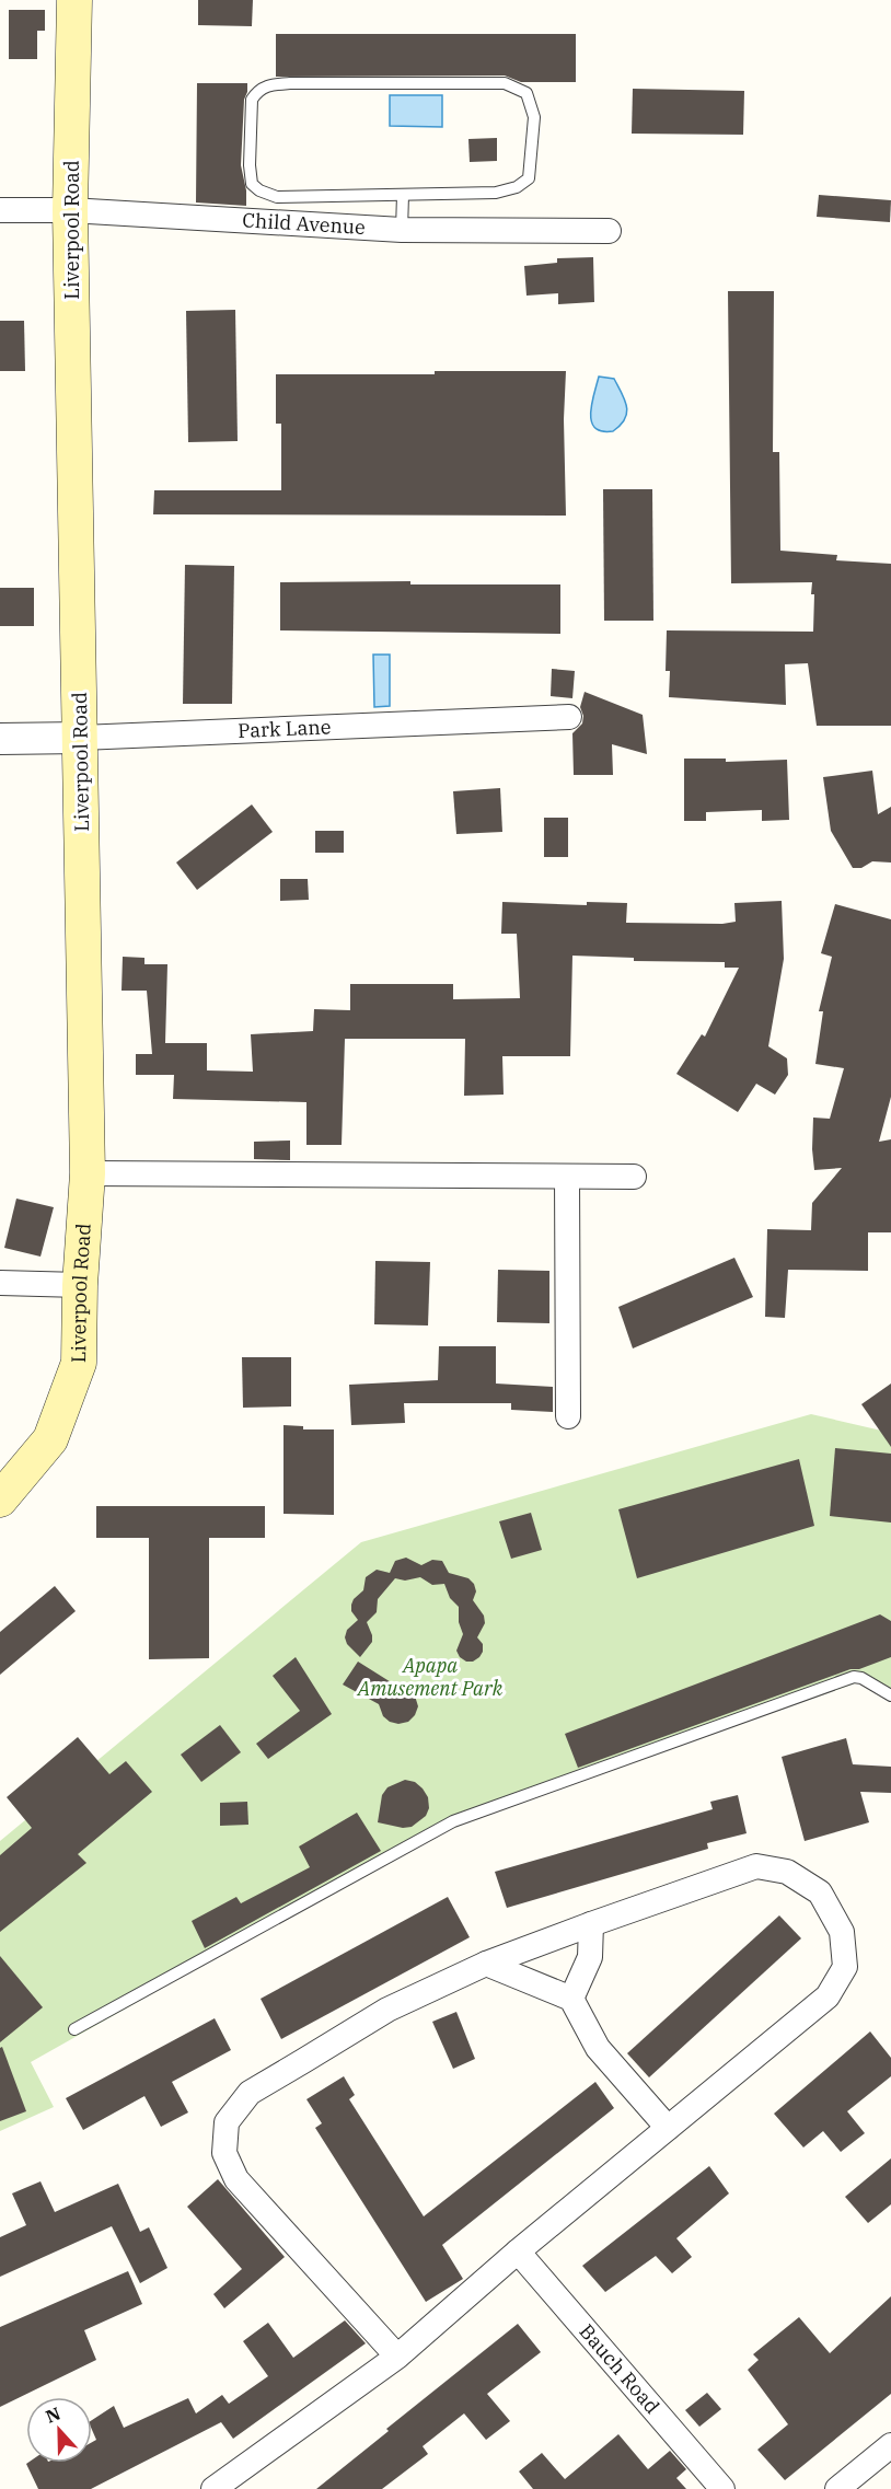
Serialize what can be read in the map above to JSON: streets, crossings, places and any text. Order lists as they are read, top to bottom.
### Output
{
  "streets": {
    "main road": ["Liverpool Road"],
    "street": ["Child Avenue", "Park Lane", "Bauch Road"]
  },
  "crossings": [
    ["Child Avenue", "Liverpool Road"],
    ["Liverpool Road", "Park Lane"]
  ],
  "parks": ["Apapa Amusement Park"],
  "north": "top"
}
